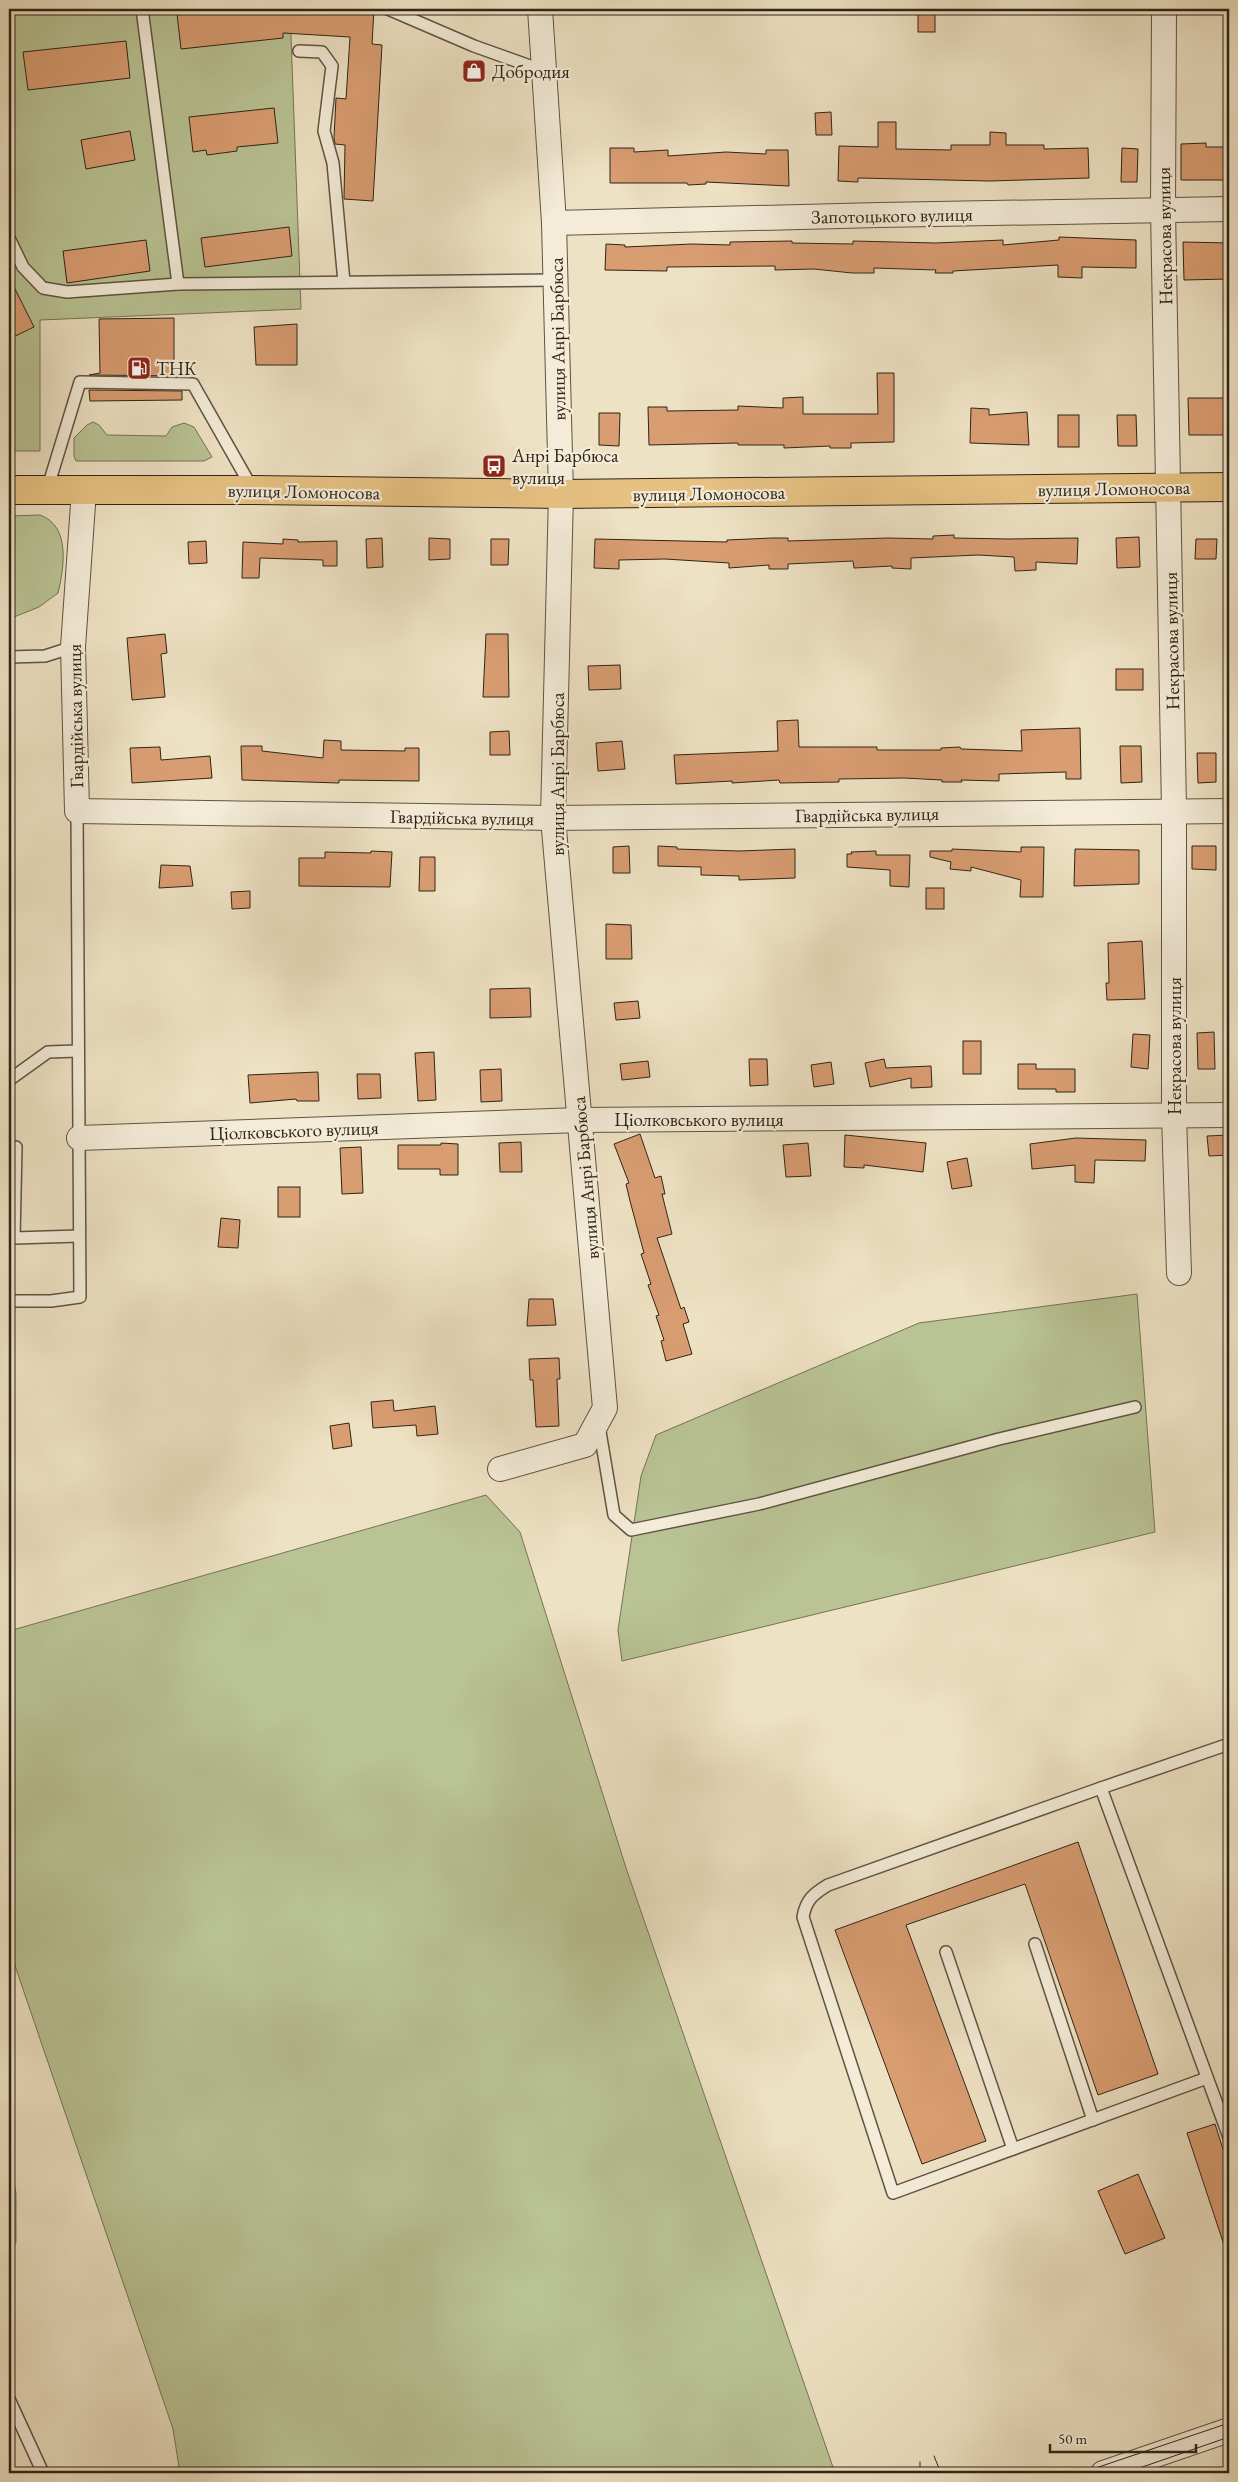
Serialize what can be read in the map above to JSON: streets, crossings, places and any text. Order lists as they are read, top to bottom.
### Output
{
  "streets": {
    "main road": ["вулиця Ломоносова"],
    "street": [
      "Запотоцького вулиця",
      "Некрасова вулиця",
      "вулиця Анрі Барбюса",
      "Гвардійська вулиця",
      "Ціолковського вулиця"
    ]
  },
  "crossings": [
    ["Запотоцького вулиця", "Некрасова вулиця"],
    ["Запотоцького вулиця", "вулиця Анрі Барбюса"],
    ["Некрасова вулиця", "вулиця Ломоносова"],
    ["Некрасова вулиця", "Гвардійська вулиця"],
    ["Некрасова вулиця", "Ціолковського вулиця"],
    ["вулиця Анрі Барбюса", "вулиця Ломоносова"],
    ["вулиця Анрі Барбюса", "Гвардійська вулиця"],
    ["вулиця Анрі Барбюса", "Ціолковського вулиця"],
    ["вулиця Ломоносова", "Гвардійська вулиця"]
  ],
  "places": {
    "shop": ["Добродия"],
    "fuel station": ["ТНК"],
    "bus stop": ["Анрі Барбюса вулиця"]
  },
  "scale_bar": "50 m"
}
